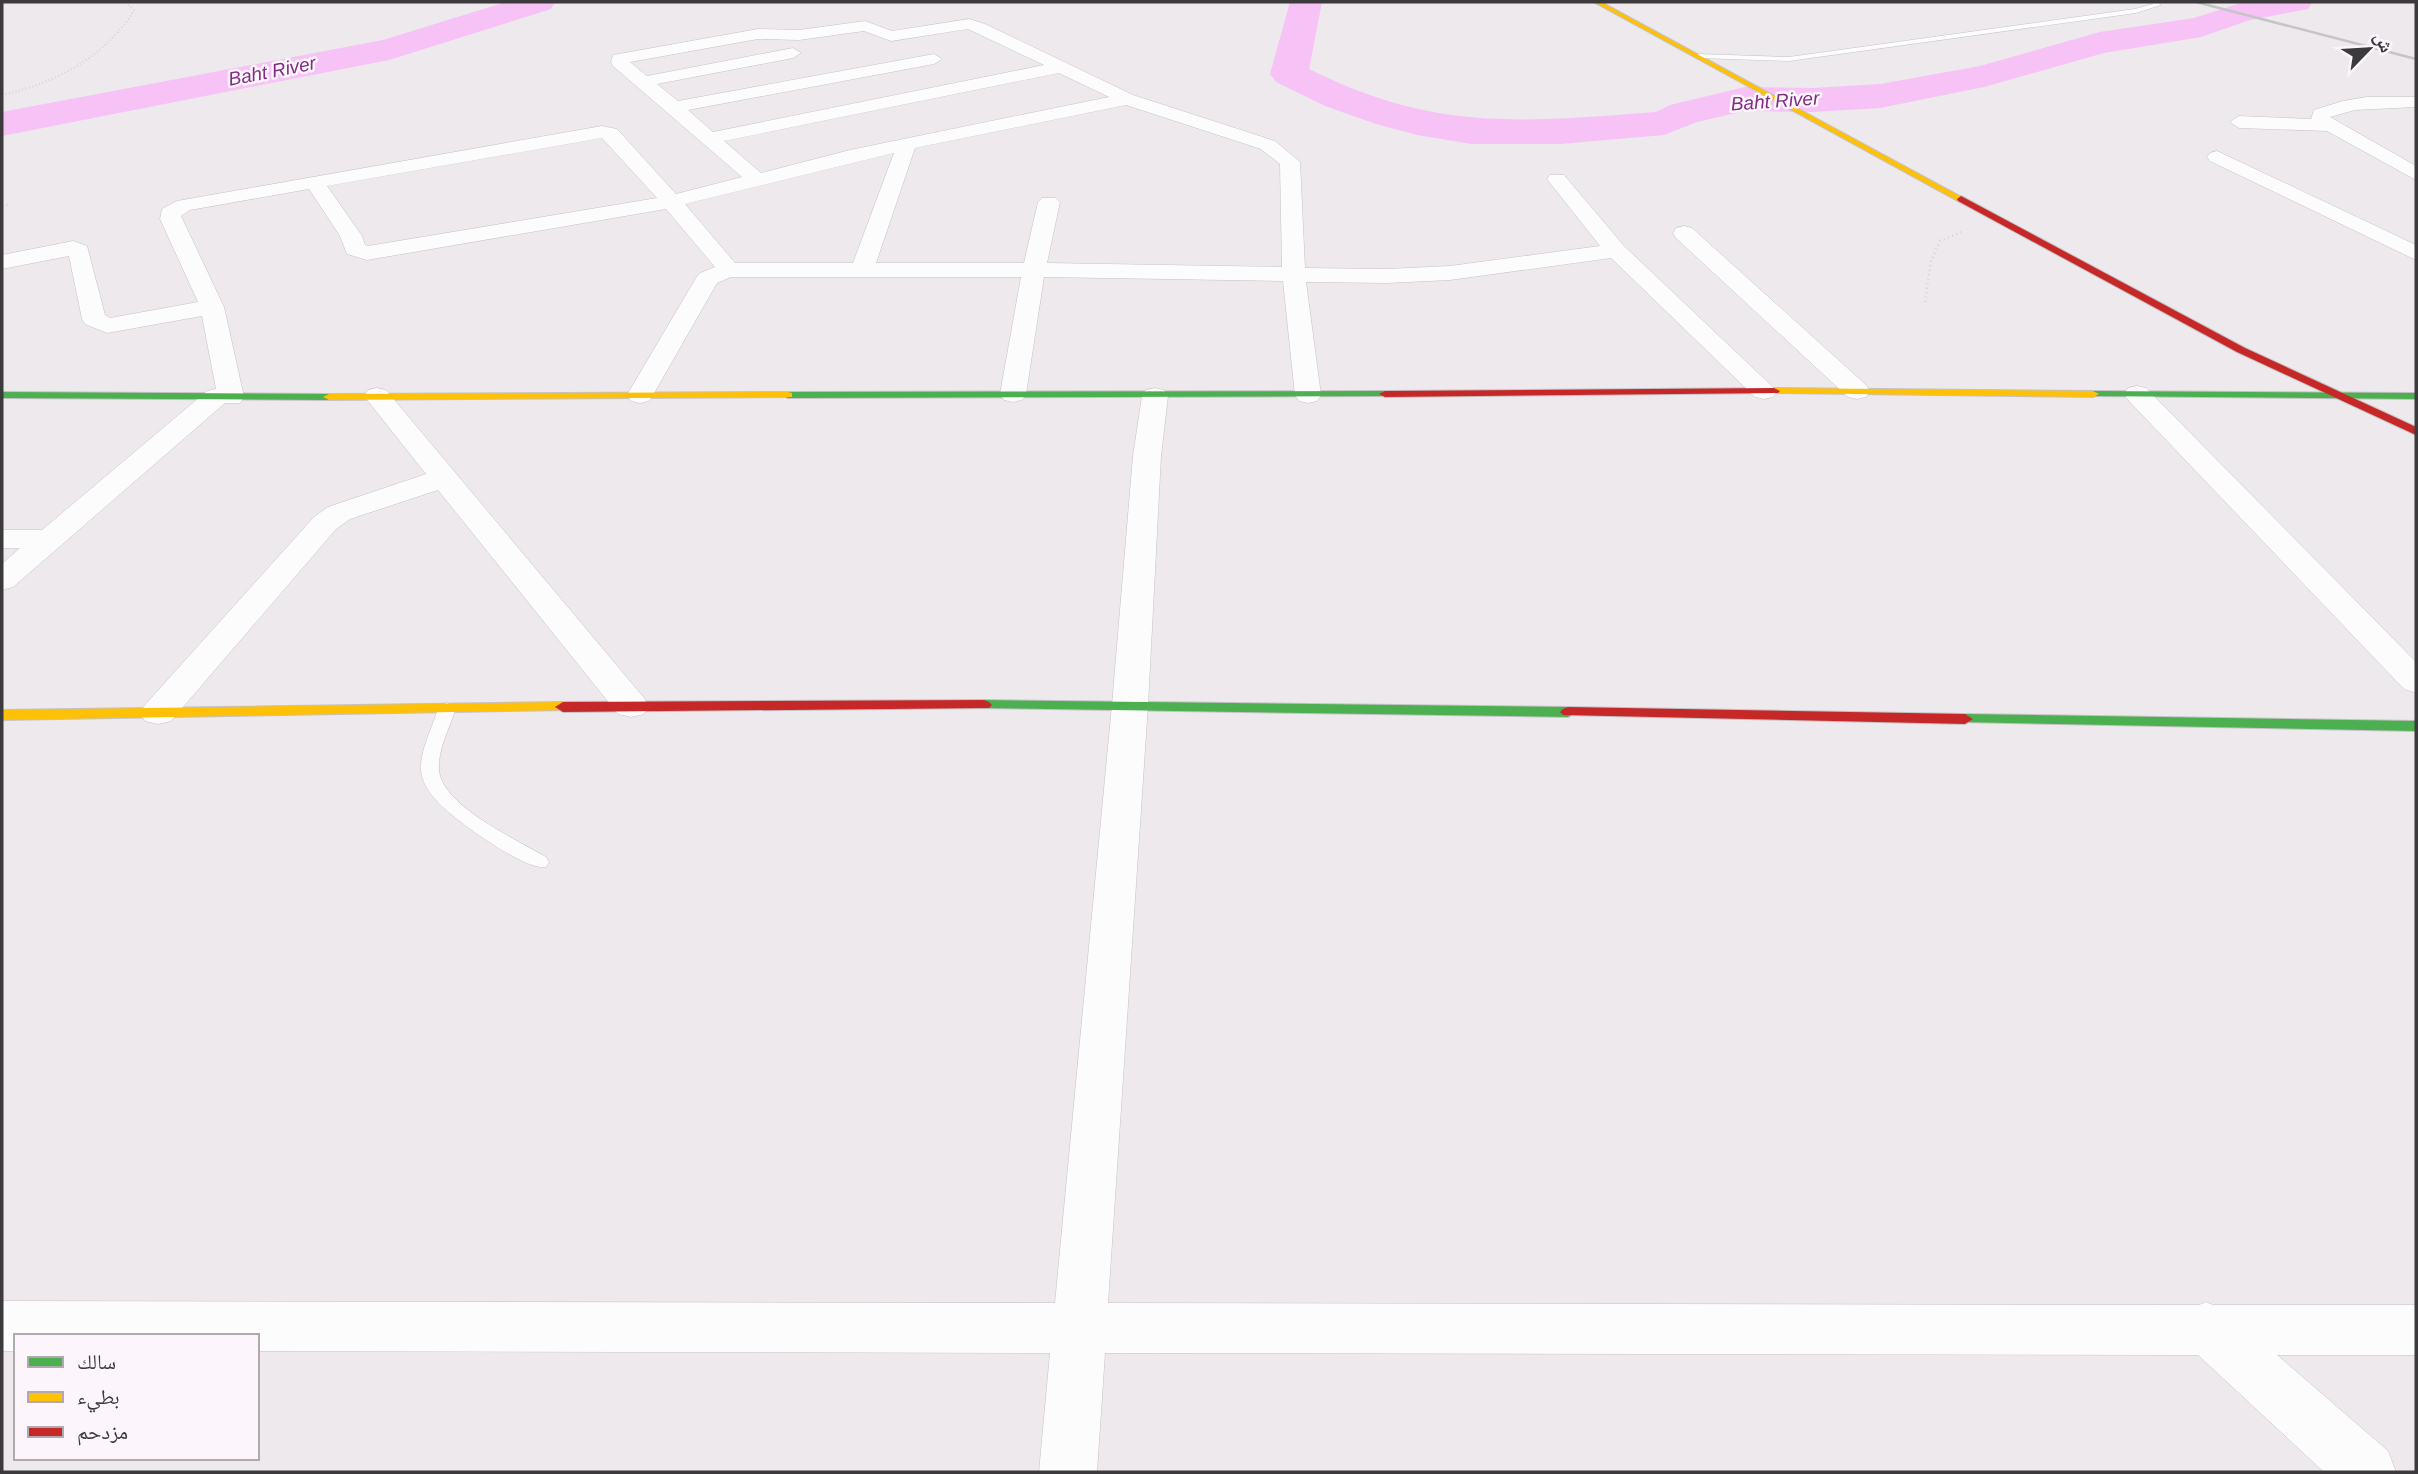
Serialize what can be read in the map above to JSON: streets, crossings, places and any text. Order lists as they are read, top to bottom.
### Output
{
  "water": ["Baht River"],
  "legend": ["سالك", "بطيء", "مزدحم"],
  "north": "top right"
}
